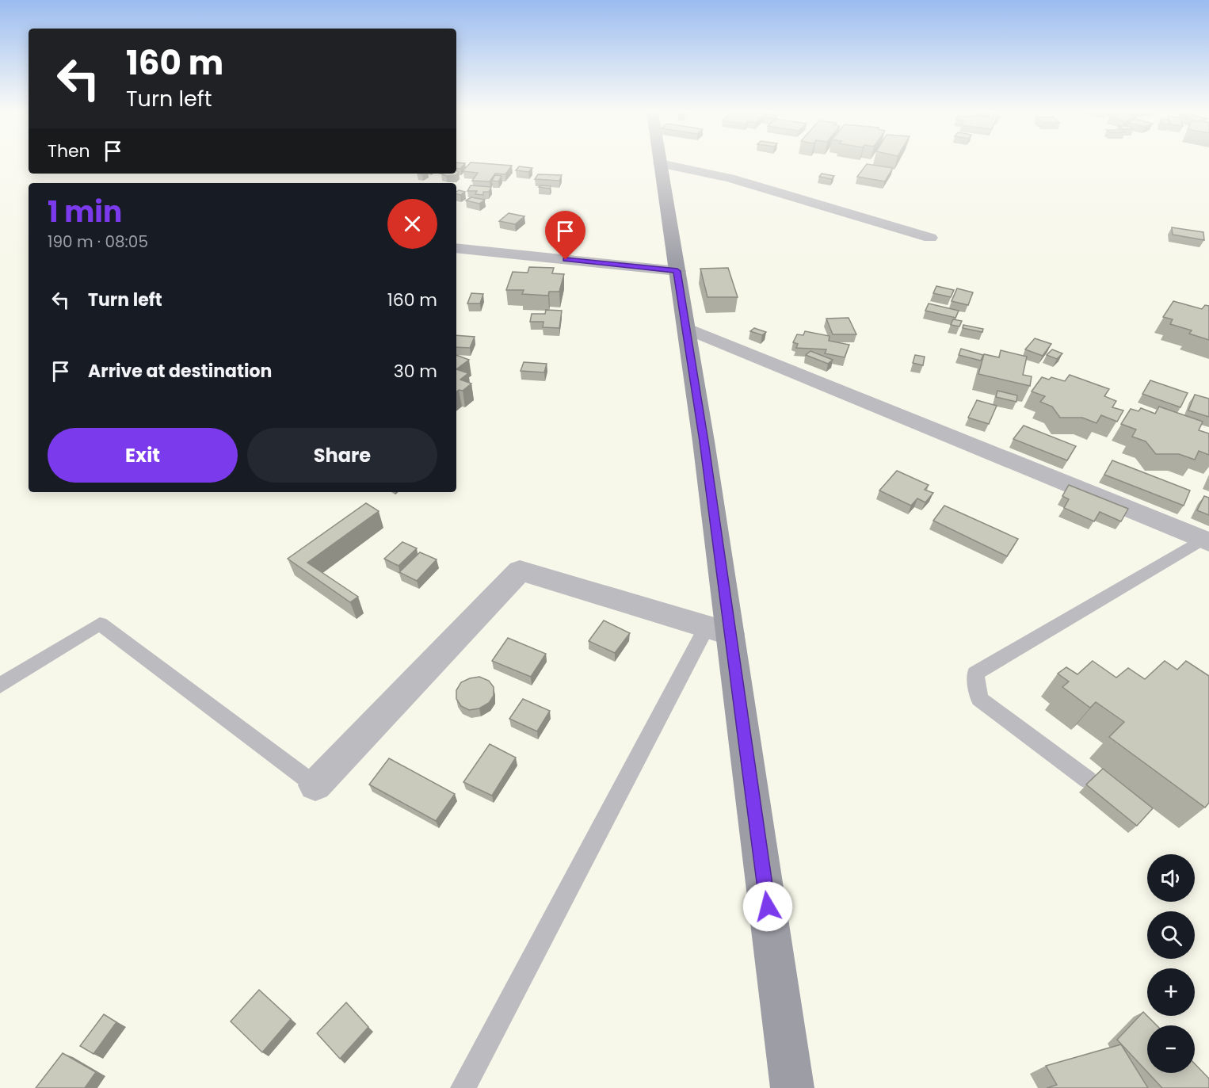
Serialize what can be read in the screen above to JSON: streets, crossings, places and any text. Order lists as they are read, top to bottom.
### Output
{
  "page": {
    "turn": ["160 m", "Turn left"],
    "then": "Then",
    "heading": ["1 min", "190 m · 08:05"],
    "list": [
      {
        "name": "Turn left",
        "value": "160 m"
      },
      {
        "name": "Arrive at destination",
        "value": "30 m"
      }
    ],
    "buttons": ["Exit", "Share"],
    "map_buttons": ["+", "−"]
  }
}
